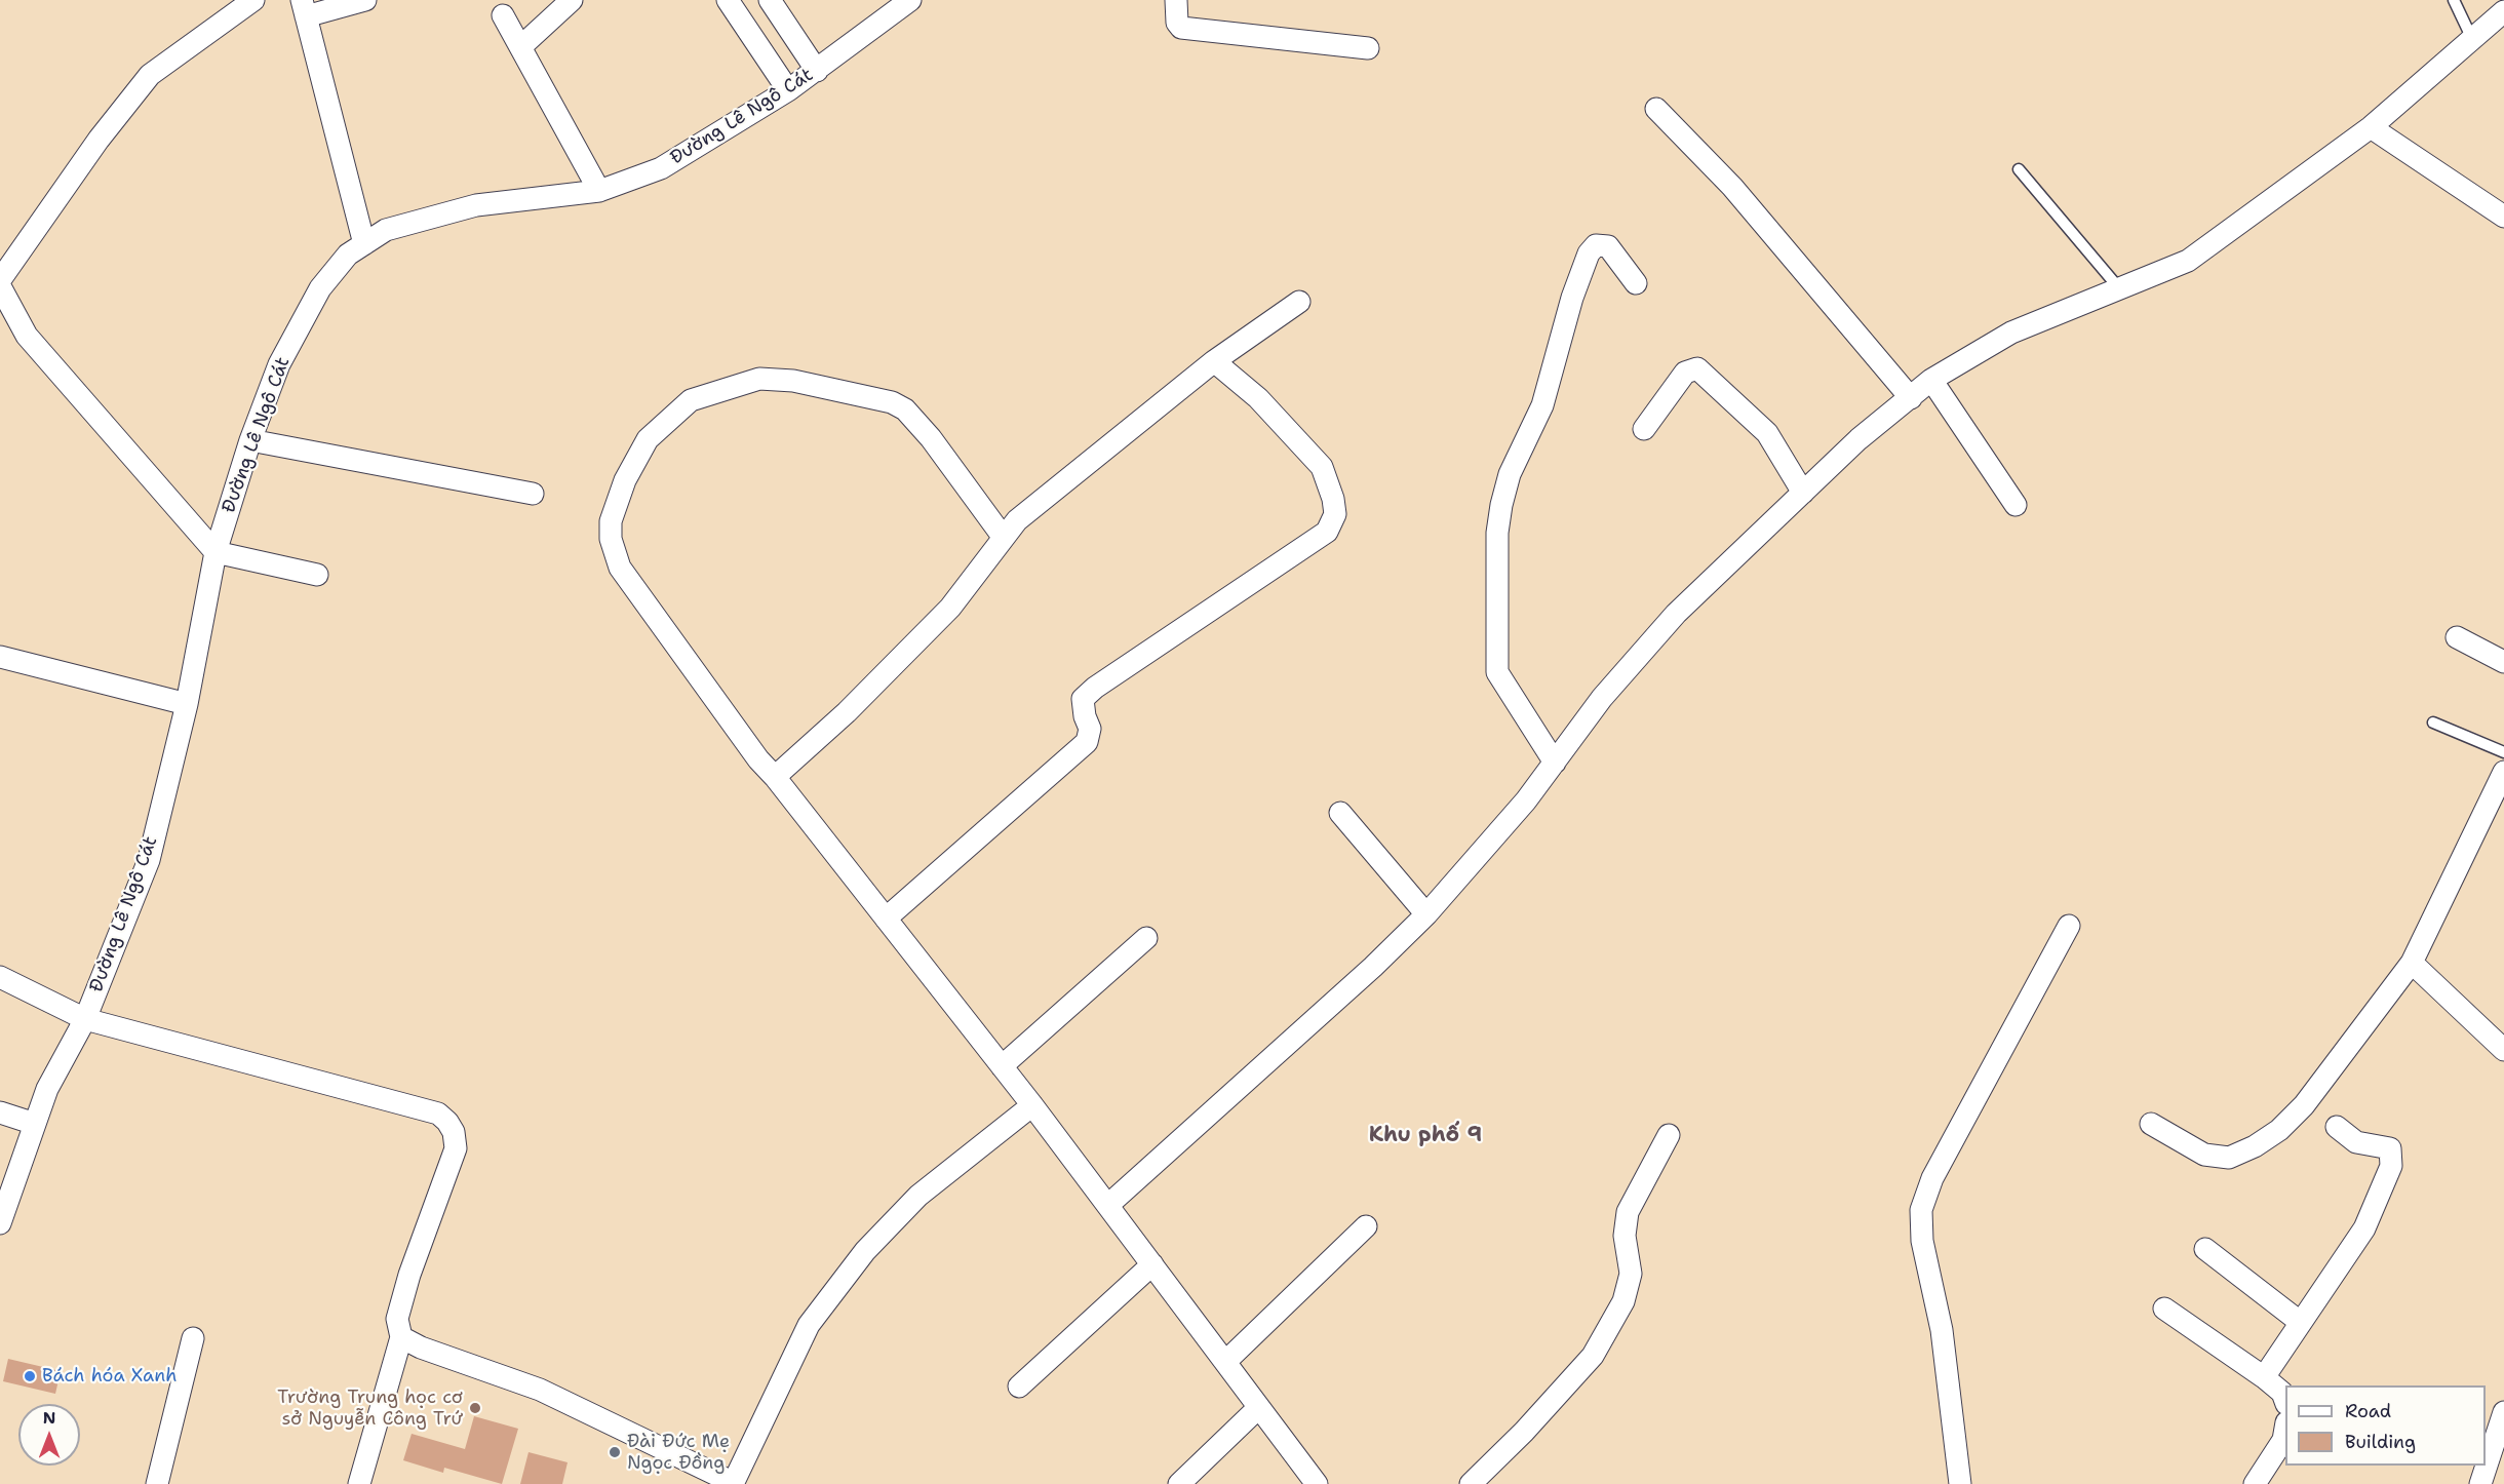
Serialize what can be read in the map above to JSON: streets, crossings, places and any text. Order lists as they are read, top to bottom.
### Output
{
  "streets": {
    "street": ["Đường Lê Ngô Cát"]
  },
  "districts": ["Khu phố 9"],
  "places": ["Bách hóa Xanh", "Trường Trung học cơ sở Nguyễn Công Trứ", "Đài Đức Mẹ Ngọc Đồng"],
  "legend": ["Road", "Building"],
  "north": "top"
}
